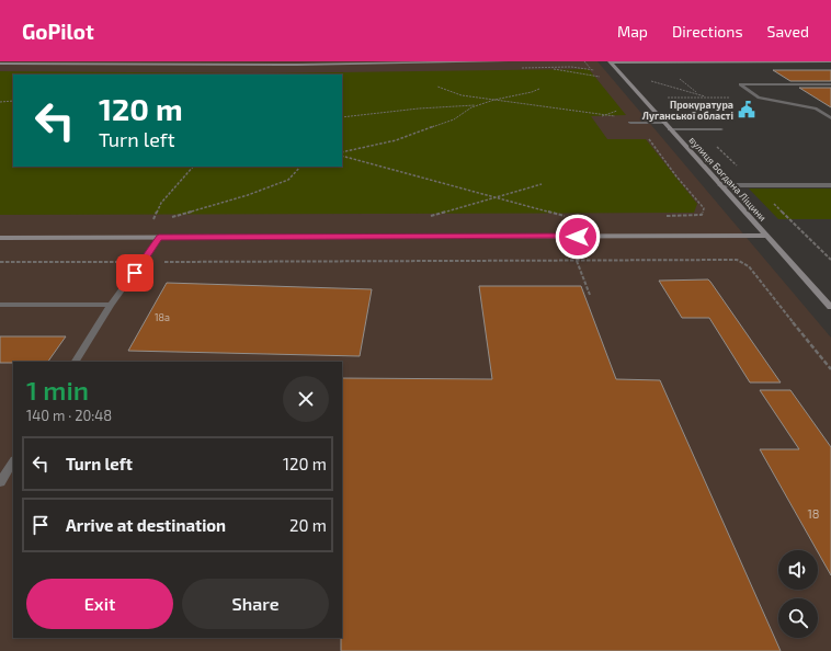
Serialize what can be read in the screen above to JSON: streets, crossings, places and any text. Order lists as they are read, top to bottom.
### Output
{
  "streets": {
    "street": ["вулиця Богдана Ліщини"]
  },
  "places": {
    "public building": ["Прокуратура Луганської області"]
  },
  "house_numbers": ["18а", "18"],
  "page": {
    "header": "GoPilot",
    "nav": ["Map", "Directions", "Saved"],
    "turn": ["120 m", "Turn left"],
    "heading": ["1 min", "140 m · 20:48"],
    "list": [
      {
        "name": "Turn left",
        "value": "120 m"
      },
      {
        "name": "Arrive at destination",
        "value": "20 m"
      }
    ],
    "buttons": ["Exit", "Share"]
  }
}
